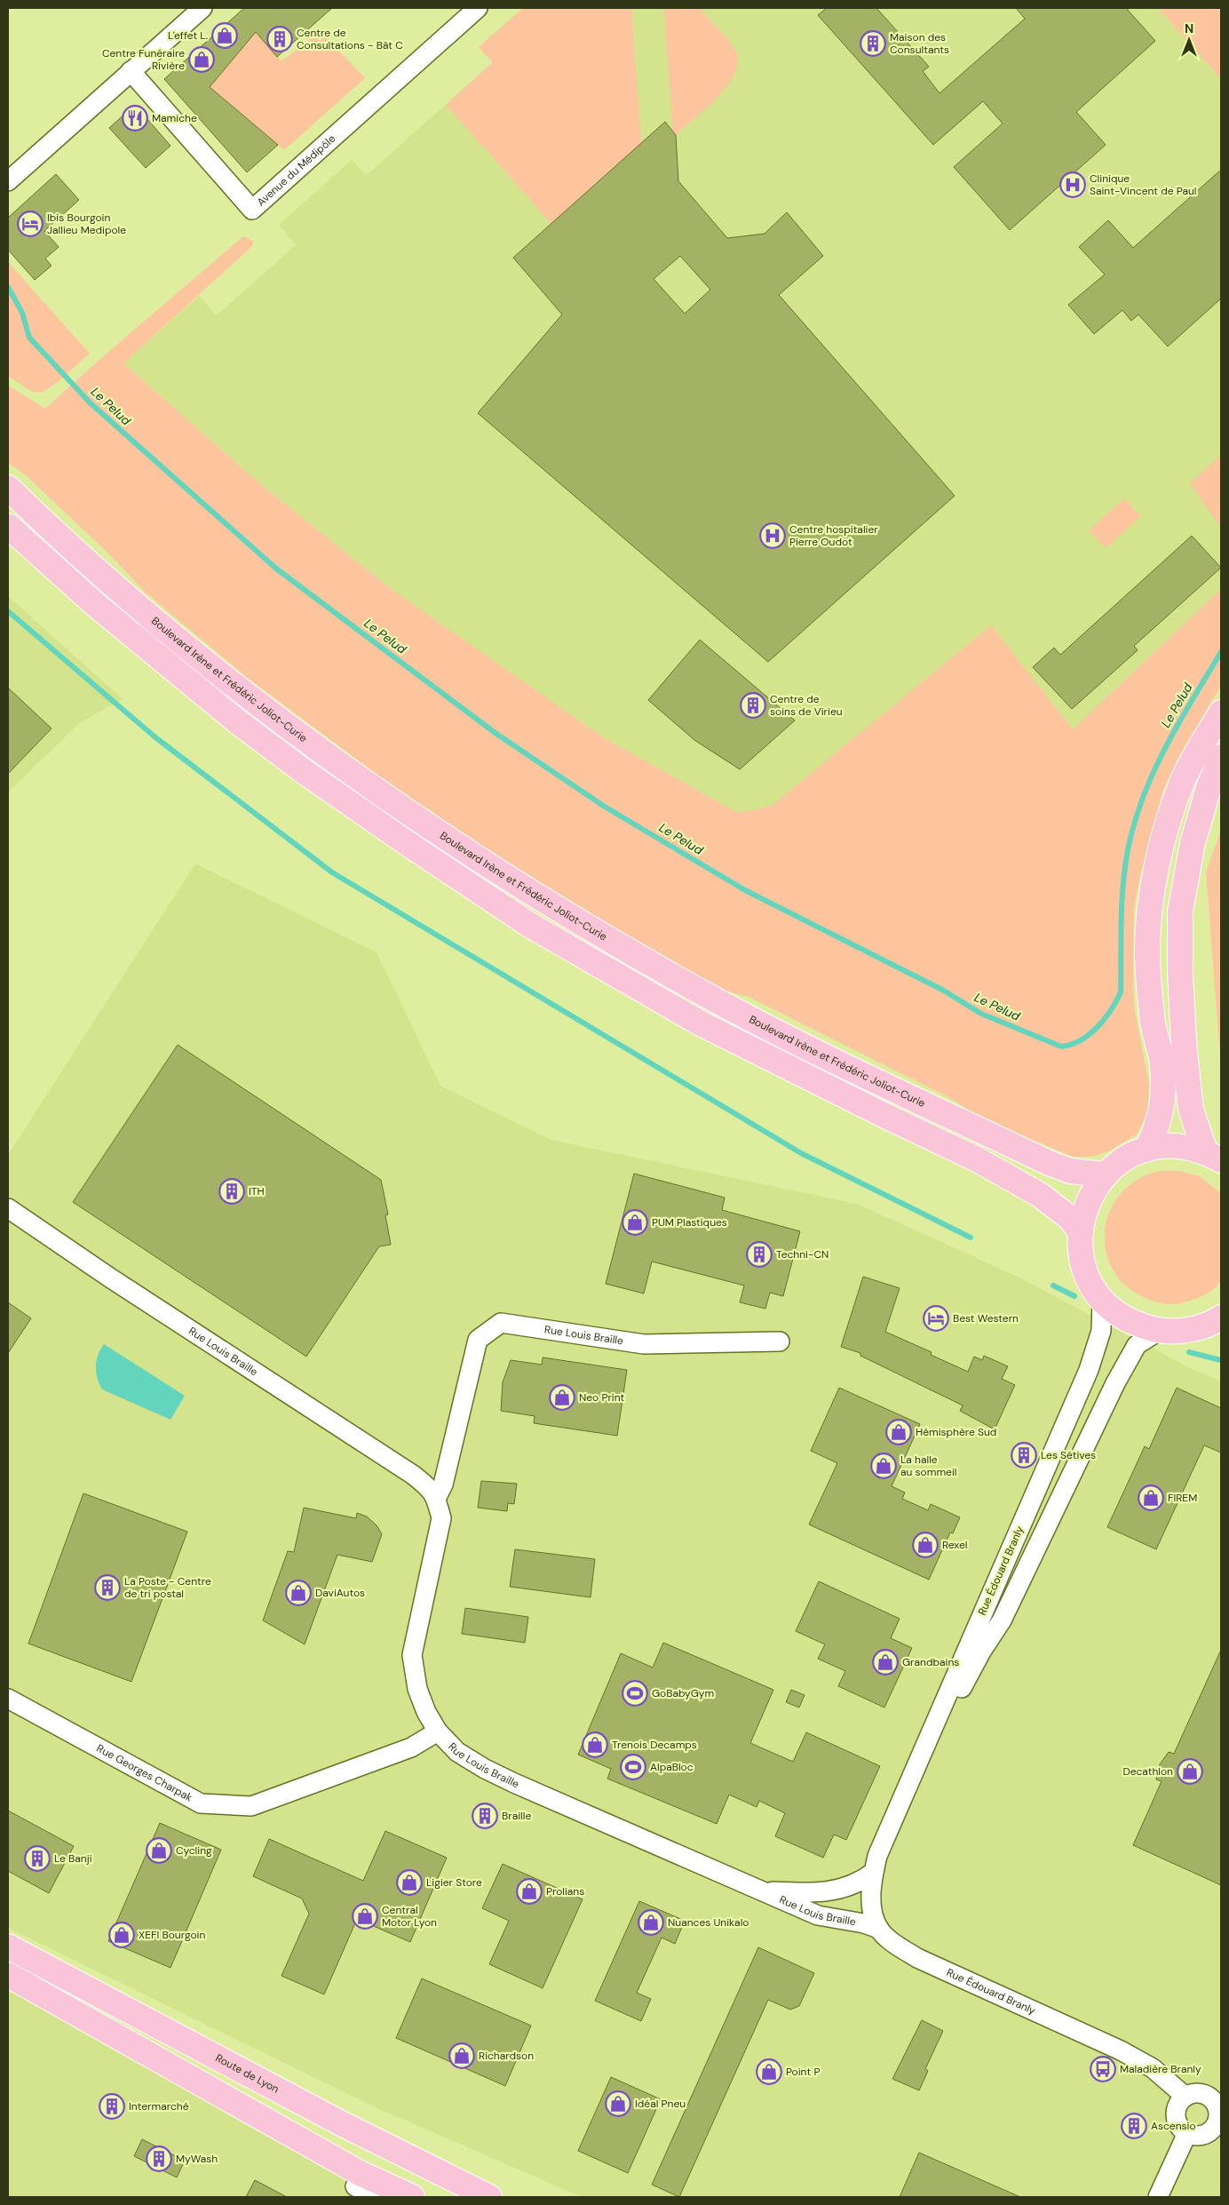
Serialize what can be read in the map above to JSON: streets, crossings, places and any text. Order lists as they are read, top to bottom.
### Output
{
  "streets": {
    "main road": ["Boulevard Irène et Frédéric Joliot-Curie", "Route de Lyon"],
    "street": [
      "Avenue du Médipôle",
      "Rue Louis Braille",
      "Rue Édouard Branly",
      "Rue Georges Charpak"
    ]
  },
  "crossings": [
    ["Rue Louis Braille", "Rue Édouard Branly"],
    ["Rue Louis Braille", "Rue Georges Charpak"]
  ],
  "water": ["Le Pelud"],
  "places": {
    "shop": [
      "L'effet L.",
      "Centre Funéraire Rivière",
      "PUM Plastiques",
      "Neo Print",
      "Hémisphère Sud",
      "La halle au sommeil",
      "FIREM",
      "Rexel",
      "DaviAutos",
      "Grandbains",
      "Trenois Decamps",
      "Decathlon",
      "Cycling",
      "Ligier Store",
      "Prolians",
      "Central Motor Lyon",
      "Nuances Unikalo",
      "XEFI Bourgoin",
      "Richardson",
      "Point P",
      "Idéal Pneu"
    ],
    "building": [
      "Centre de Consultations - Bât C",
      "Maison des Consultants",
      "Centre de soins de Virieu",
      "ITH",
      "Techni-CN",
      "Les Sétives",
      "La Poste - Centre de tri postal",
      "Braille",
      "Le Banji",
      "Intermarché",
      "Ascensio",
      "MyWash"
    ],
    "restaurant": ["Mamiche"],
    "hospital": ["Clinique Saint-Vincent de Paul", "Centre hospitalier Pierre Oudot"],
    "hotel": ["Ibis Bourgoin Jallieu Medipole", "Best Western"],
    "sports": ["GoBabyGym", "AlpaBloc"],
    "bus stop": ["Maladière Branly"]
  },
  "north": "top"
}
